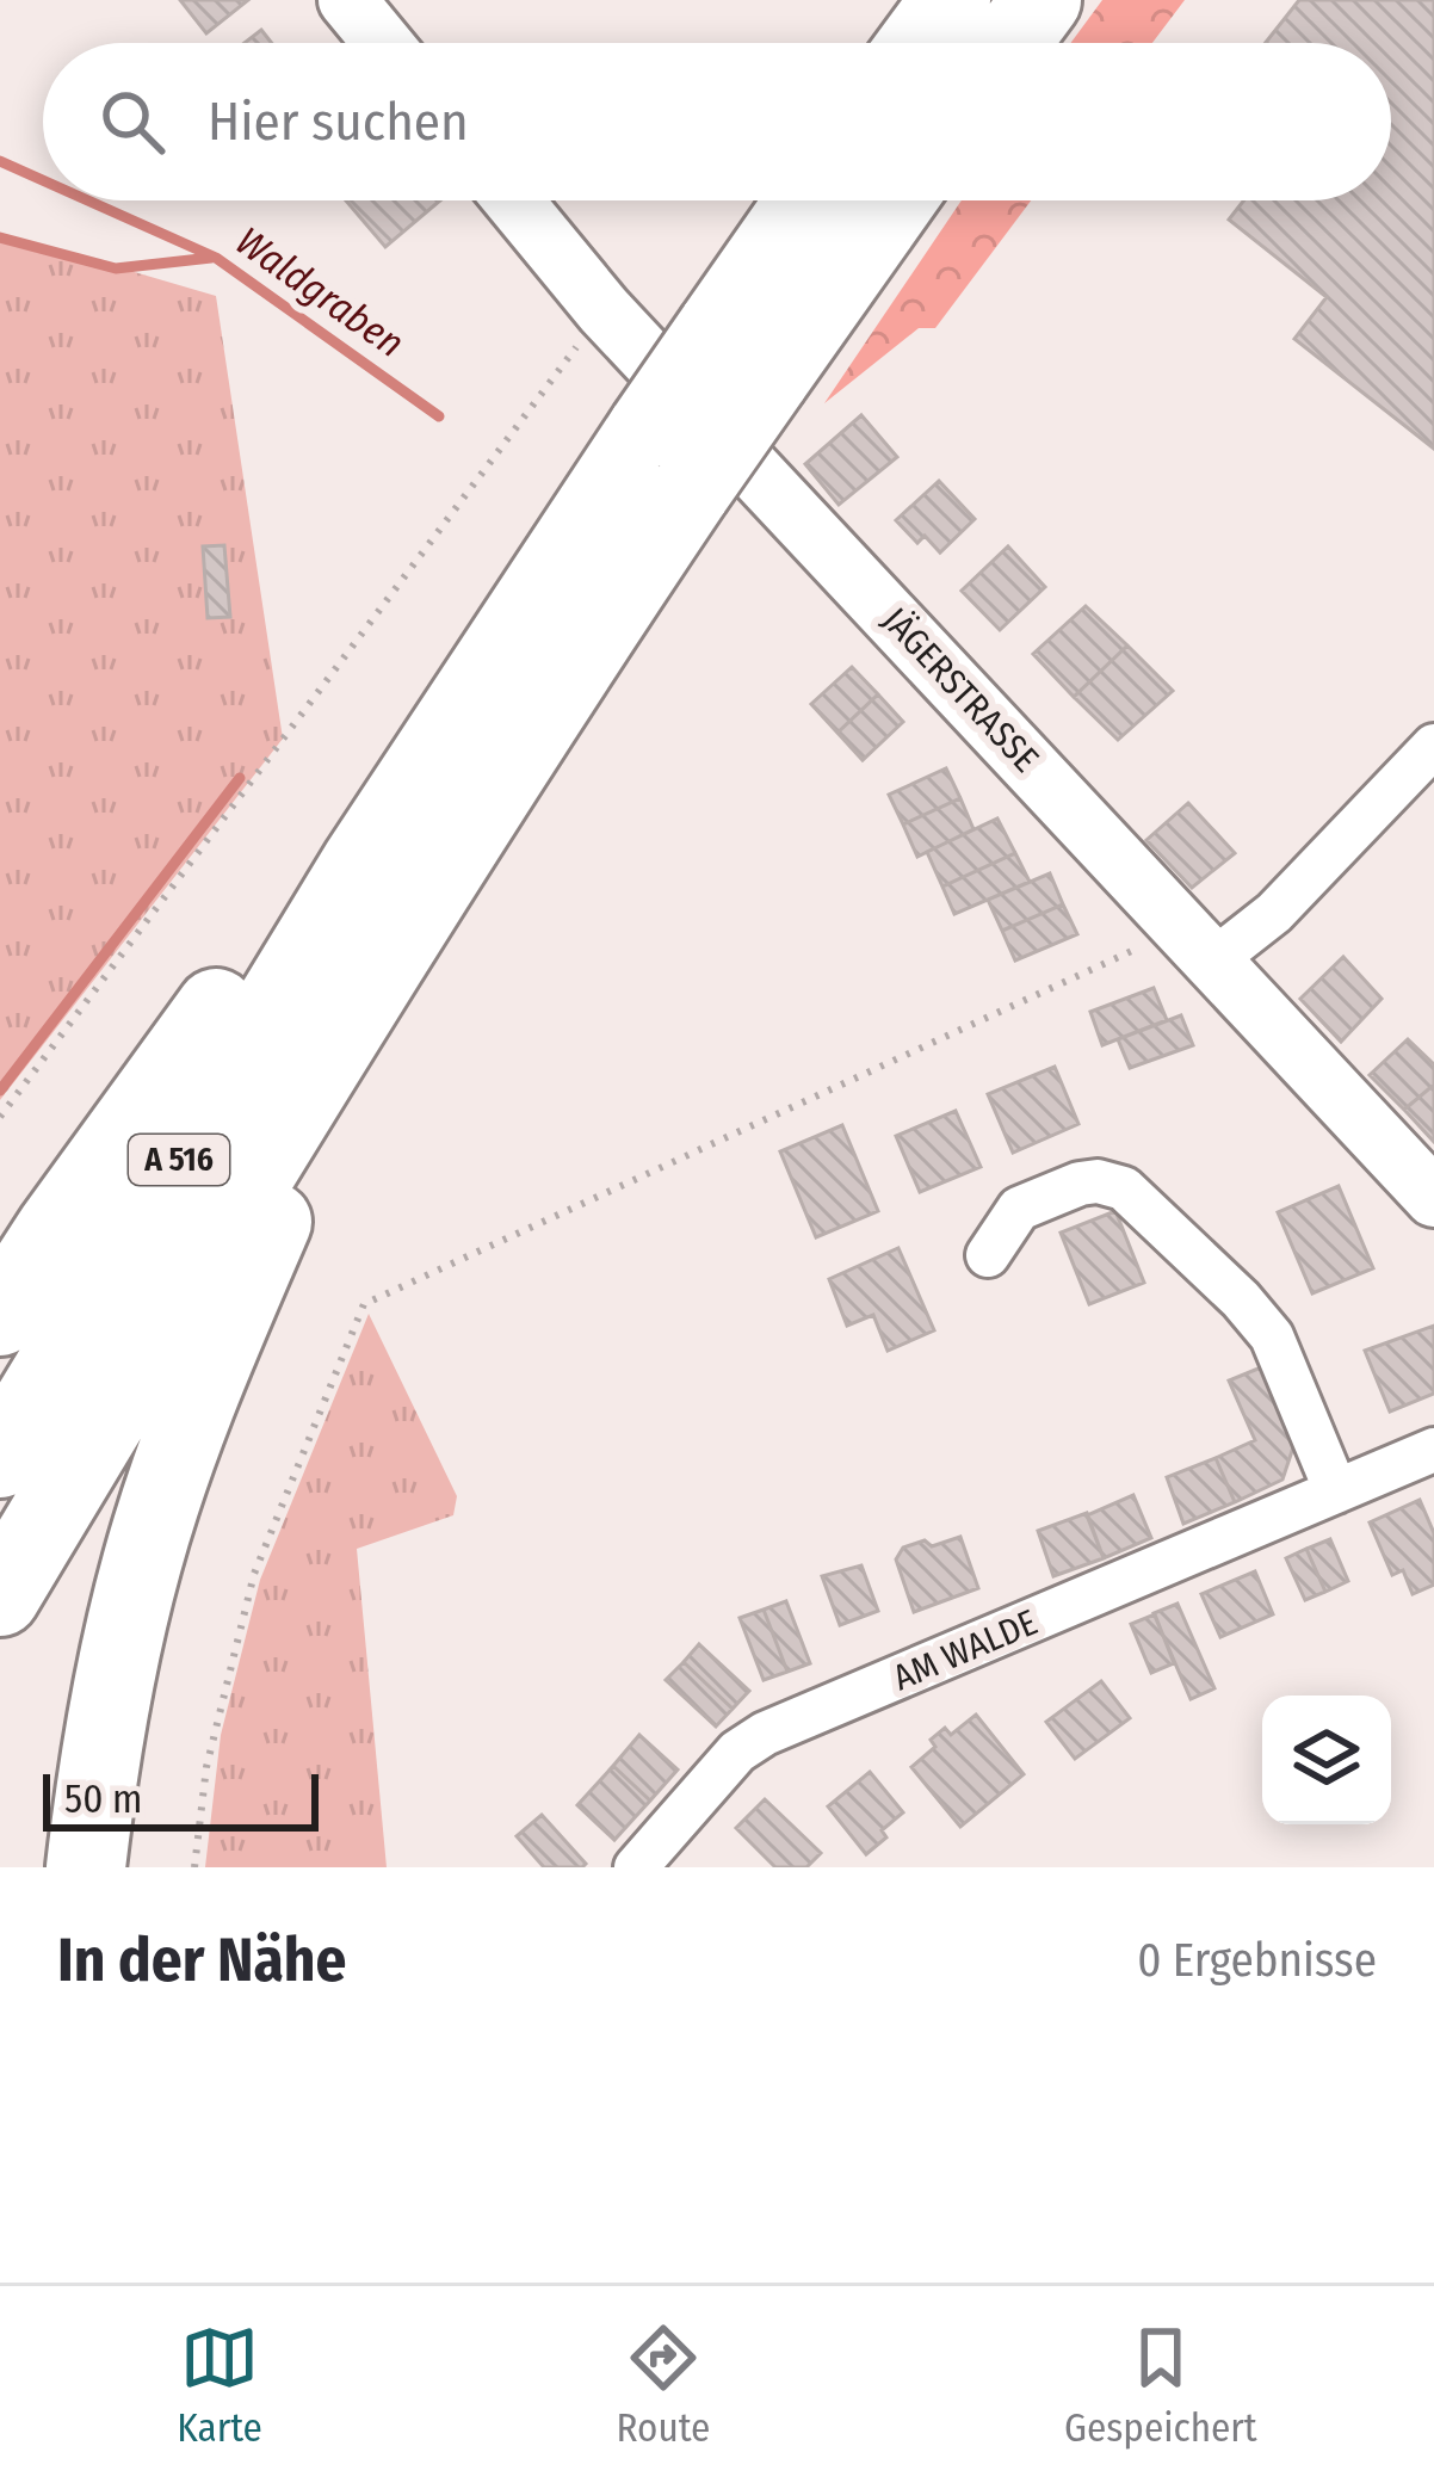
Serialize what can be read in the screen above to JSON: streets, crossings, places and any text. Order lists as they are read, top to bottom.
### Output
{
  "streets": {
    "highway": ["A 516"],
    "street": ["JÄGERSTRASSE", "AM WALDE"]
  },
  "water": ["Waldgraben"],
  "scale_bar": "50 m",
  "page": {
    "search": "Hier suchen",
    "scale": "50 m",
    "heading": ["In der Nähe", "0 Ergebnisse"],
    "nav": ["Karte", "Route", "Gespeichert"]
  }
}
